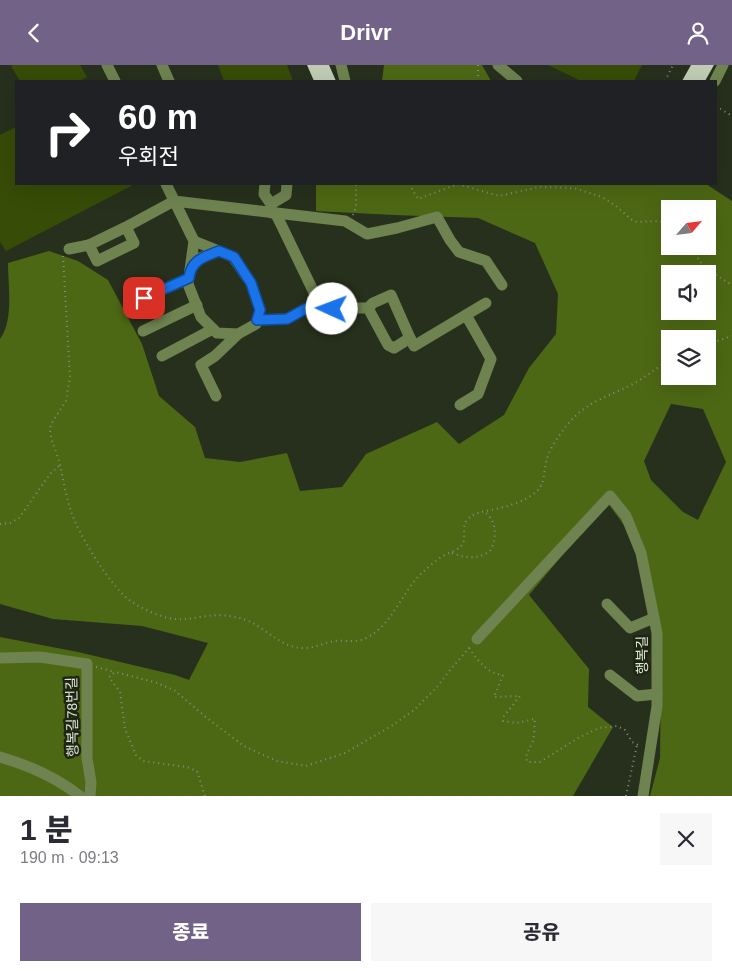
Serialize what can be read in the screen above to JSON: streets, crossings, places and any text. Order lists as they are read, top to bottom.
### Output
{
  "streets": {
    "street": ["행복길", "행복길78번길"]
  },
  "north": "top right",
  "page": {
    "header": "Drivr",
    "turn": ["60 m", "우회전"],
    "heading": ["1 분", "190 m · 09:13"],
    "buttons": ["종료", "공유"]
  }
}
